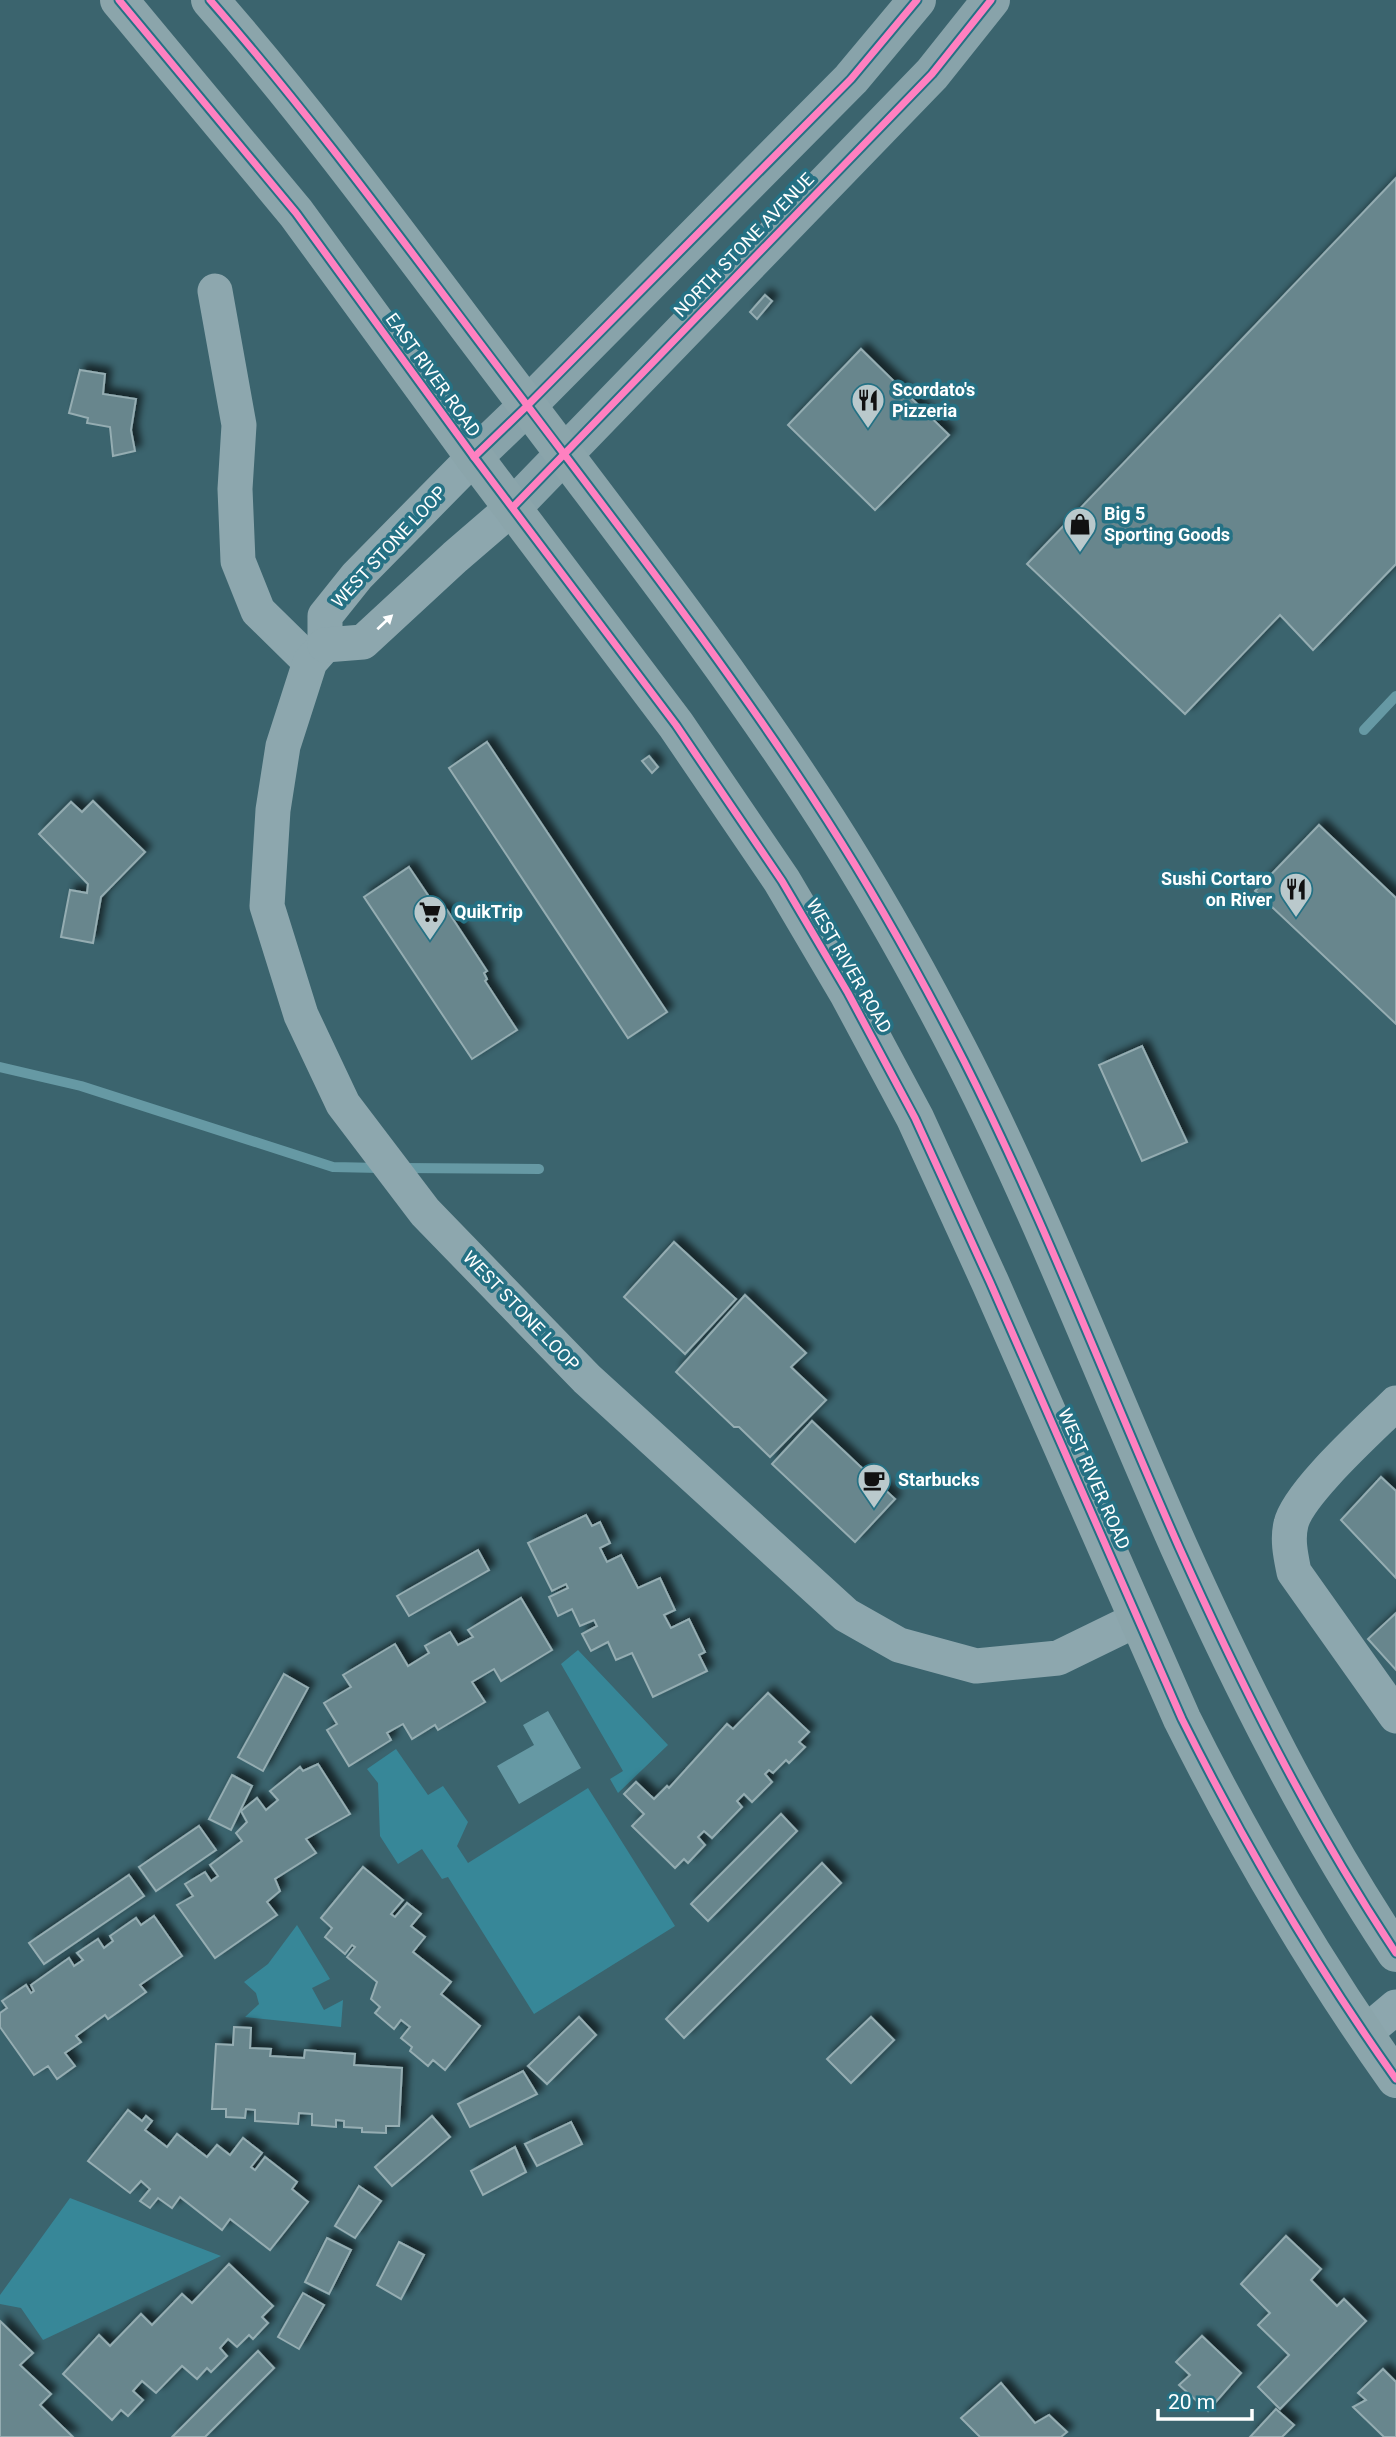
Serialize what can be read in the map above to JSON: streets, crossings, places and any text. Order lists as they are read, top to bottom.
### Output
{
  "streets": {
    "main road": ["NORTH STONE AVENUE", "EAST RIVER ROAD", "WEST RIVER ROAD"],
    "street": ["WEST STONE LOOP"]
  },
  "crossings": [
    ["NORTH STONE AVENUE", "EAST RIVER ROAD"],
    ["EAST RIVER ROAD", "WEST STONE LOOP"],
    ["EAST RIVER ROAD", "WEST RIVER ROAD"],
    ["WEST STONE LOOP", "WEST RIVER ROAD"]
  ],
  "places": {
    "restaurant": ["Scordato's Pizzeria", "Sushi Cortaro on River"],
    "shop": ["Big 5 Sporting Goods"],
    "supermarket": ["QuikTrip"],
    "cafe": ["Starbucks"]
  },
  "scale_bar": "20 m"
}
